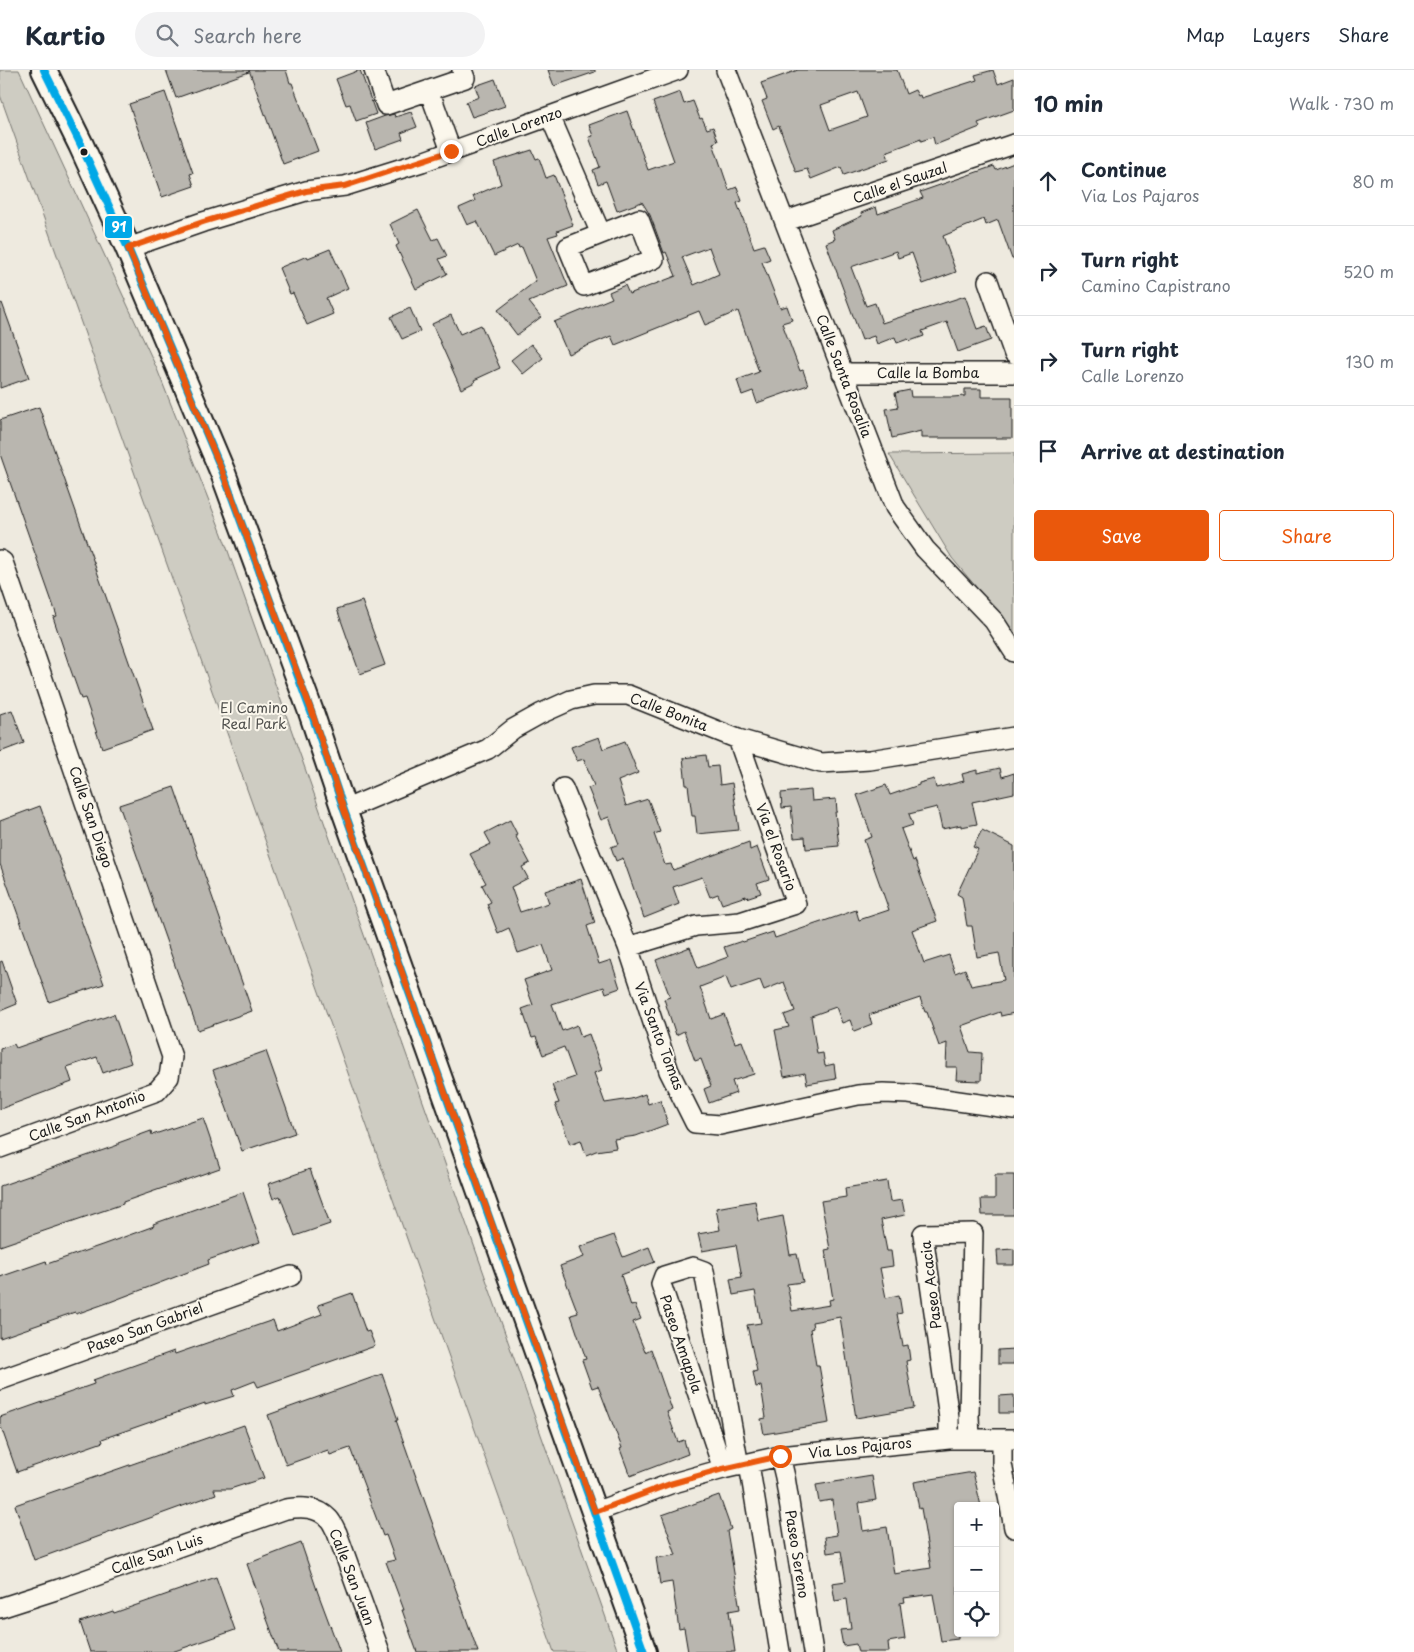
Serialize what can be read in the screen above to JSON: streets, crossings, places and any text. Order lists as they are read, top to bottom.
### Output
{
  "streets": {
    "street": [
      "Calle Lorenzo",
      "Calle el Sauzal",
      "Calle la Bomba",
      "Calle Santa Rosalia",
      "Calle Bonita",
      "Calle San Diego",
      "Via el Rosario",
      "Via Santo Tomas",
      "Calle San Antonio",
      "Paseo Acacia",
      "Paseo San Gabriel",
      "Paseo Amapola",
      "Via Los Pajaros",
      "Calle San Luis",
      "Paseo Sereno",
      "Calle San Juan"
    ]
  },
  "crossings": [
    ["Calle el Sauzal", "Calle Santa Rosalia"],
    ["Calle la Bomba", "Calle Santa Rosalia"],
    ["Calle Bonita", "Via el Rosario"],
    ["Calle San Diego", "Calle San Antonio"],
    ["Via el Rosario", "Via Santo Tomas"],
    ["Paseo Acacia", "Via Los Pajaros"],
    ["Paseo Amapola", "Via Los Pajaros"],
    ["Via Los Pajaros", "Paseo Sereno"],
    ["Calle San Luis", "Calle San Juan"]
  ],
  "parks": ["El Camino Real Park"],
  "lines": ["transit line 91"],
  "page": {
    "header": "Kartio",
    "search": "Search here",
    "nav": ["Map", "Layers", "Share"],
    "heading": ["10 min", "Walk · 730 m"],
    "list": [
      ["Continue", "Via Los Pajaros", "80 m"],
      ["Turn right", "Camino Capistrano", "520 m"],
      ["Turn right", "Calle Lorenzo", "130 m"],
      "Arrive at destination"
    ],
    "buttons": ["Save", "Share"],
    "map_buttons": ["+", "−"]
  }
}
